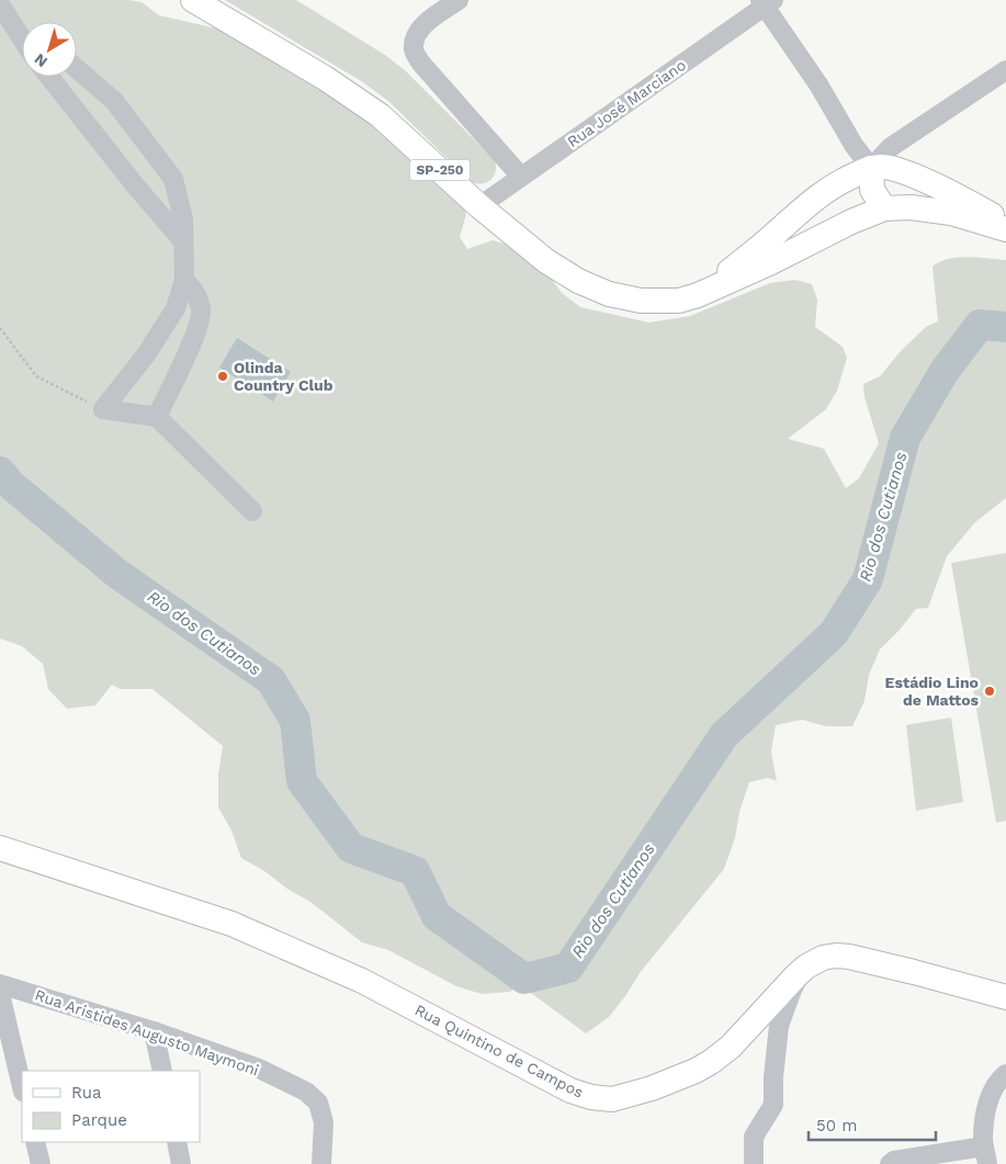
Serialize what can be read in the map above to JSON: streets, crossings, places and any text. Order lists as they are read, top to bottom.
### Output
{
  "streets": {
    "main road": ["SP-250", "Rua Quintino de Campos"],
    "street": ["Rua José Marciano", "Rua Aristides Augusto Maymoni"]
  },
  "crossings": [
    ["Rua José Marciano", "SP-250"]
  ],
  "water": ["Rio dos Cutianos"],
  "places": ["Olinda Country Club", "Estádio Lino de Mattos"],
  "legend": ["Rua", "Parque"],
  "scale_bar": "50 m",
  "north": "bottom left"
}
